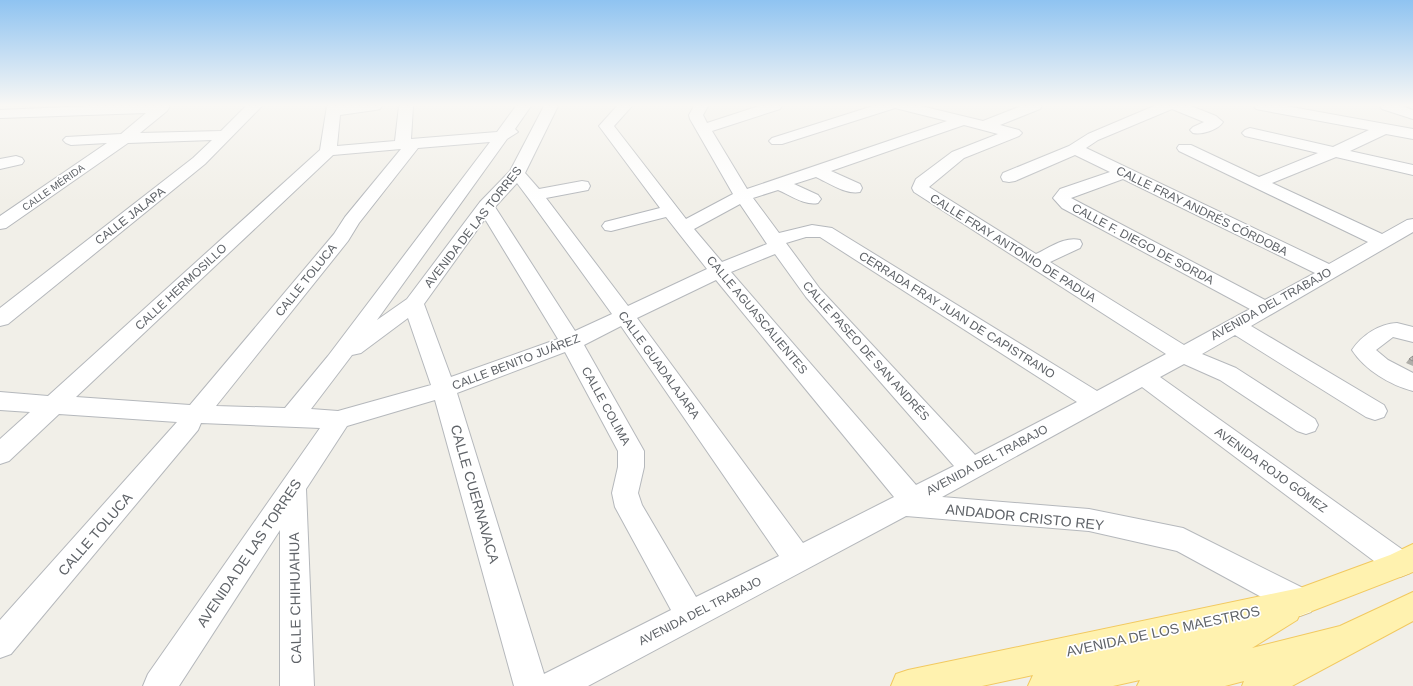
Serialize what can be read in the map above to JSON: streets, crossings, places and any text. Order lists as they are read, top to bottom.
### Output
{
  "streets": {
    "main road": ["AVENIDA DE LOS MAESTROS"],
    "street": [
      "CALLE MÉRIDA",
      "CALLE FRAY ANDRÉS CÓRDOBA",
      "CALLE JALAPA",
      "AVENIDA DE LAS TORRES",
      "CALLE F. DIEGO DE SORDA",
      "CALLE FRAY ANTONIO DE PADUA",
      "CALLE TOLUCA",
      "CALLE HERMOSILLO",
      "AVENIDA DEL TRABAJO",
      "CALLE AGUASCALIENTES",
      "CERRADA FRAY JUAN DE CAPISTRANO",
      "CALLE PASEO DE SAN ANDRÉS",
      "CALLE BENITO JUÁREZ",
      "CALLE GUADALAJARA",
      "CALLE COLIMA",
      "AVENIDA ROJO GÓMEZ",
      "CALLE CUERNAVACA",
      "ANDADOR CRISTO REY",
      "CALLE CHIHUAHUA"
    ]
  },
  "crossings": [
    ["CALLE FRAY ANDRÉS CÓRDOBA", "CALLE F. DIEGO DE SORDA"],
    ["CALLE FRAY ANDRÉS CÓRDOBA", "AVENIDA DEL TRABAJO"],
    ["AVENIDA DE LAS TORRES", "CALLE BENITO JUÁREZ"],
    ["AVENIDA DE LAS TORRES", "CALLE GUADALAJARA"],
    ["AVENIDA DE LAS TORRES", "CALLE COLIMA"],
    ["AVENIDA DE LAS TORRES", "CALLE CUERNAVACA"],
    ["AVENIDA DE LAS TORRES", "CALLE CHIHUAHUA"],
    ["CALLE F. DIEGO DE SORDA", "AVENIDA DEL TRABAJO"],
    ["CALLE FRAY ANTONIO DE PADUA", "AVENIDA DEL TRABAJO"],
    ["CALLE TOLUCA", "CALLE BENITO JUÁREZ"],
    ["CALLE HERMOSILLO", "CALLE BENITO JUÁREZ"],
    ["AVENIDA DEL TRABAJO", "CALLE AGUASCALIENTES"],
    ["AVENIDA DEL TRABAJO", "CERRADA FRAY JUAN DE CAPISTRANO"],
    ["AVENIDA DEL TRABAJO", "CALLE PASEO DE SAN ANDRÉS"],
    ["AVENIDA DEL TRABAJO", "CALLE GUADALAJARA"],
    ["AVENIDA DEL TRABAJO", "CALLE COLIMA"],
    ["AVENIDA DEL TRABAJO", "AVENIDA ROJO GÓMEZ"],
    ["AVENIDA DEL TRABAJO", "ANDADOR CRISTO REY"],
    ["CALLE AGUASCALIENTES", "CALLE BENITO JUÁREZ"],
    ["CALLE AGUASCALIENTES", "ANDADOR CRISTO REY"],
    ["CERRADA FRAY JUAN DE CAPISTRANO", "CALLE BENITO JUÁREZ"],
    ["CALLE PASEO DE SAN ANDRÉS", "CALLE BENITO JUÁREZ"],
    ["CALLE BENITO JUÁREZ", "CALLE GUADALAJARA"],
    ["CALLE BENITO JUÁREZ", "CALLE COLIMA"],
    ["CALLE BENITO JUÁREZ", "CALLE CUERNAVACA"],
    ["AVENIDA ROJO GÓMEZ", "AVENIDA DE LOS MAESTROS"],
    ["ANDADOR CRISTO REY", "AVENIDA DE LOS MAESTROS"]
  ]
}
